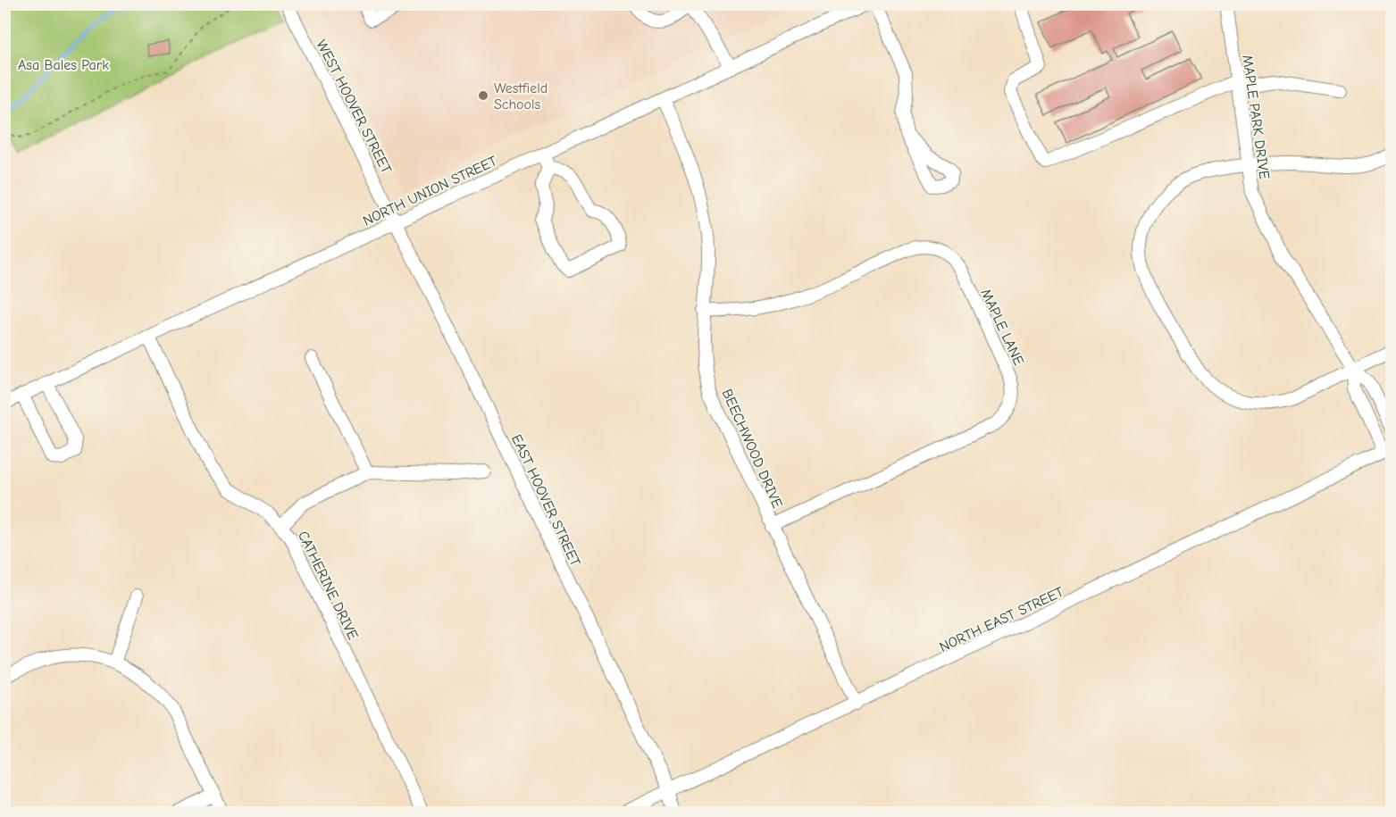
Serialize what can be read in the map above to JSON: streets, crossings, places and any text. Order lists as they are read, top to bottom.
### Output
{
  "streets": {
    "street": [
      "WEST HOOVER STREET",
      "MAPLE PARK DRIVE",
      "NORTH UNION STREET",
      "MAPLE LANE",
      "BEECHWOOD DRIVE",
      "EAST HOOVER STREET",
      "CATHERINE DRIVE",
      "NORTH EAST STREET"
    ]
  },
  "crossings": [
    ["WEST HOOVER STREET", "NORTH UNION STREET"],
    ["WEST HOOVER STREET", "EAST HOOVER STREET"],
    ["MAPLE PARK DRIVE", "NORTH EAST STREET"],
    ["NORTH UNION STREET", "BEECHWOOD DRIVE"],
    ["NORTH UNION STREET", "EAST HOOVER STREET"],
    ["NORTH UNION STREET", "CATHERINE DRIVE"],
    ["MAPLE LANE", "BEECHWOOD DRIVE"],
    ["BEECHWOOD DRIVE", "NORTH EAST STREET"],
    ["EAST HOOVER STREET", "NORTH EAST STREET"]
  ],
  "parks": ["Asa Bales Park"],
  "places": ["Westfield Schools"]
}
